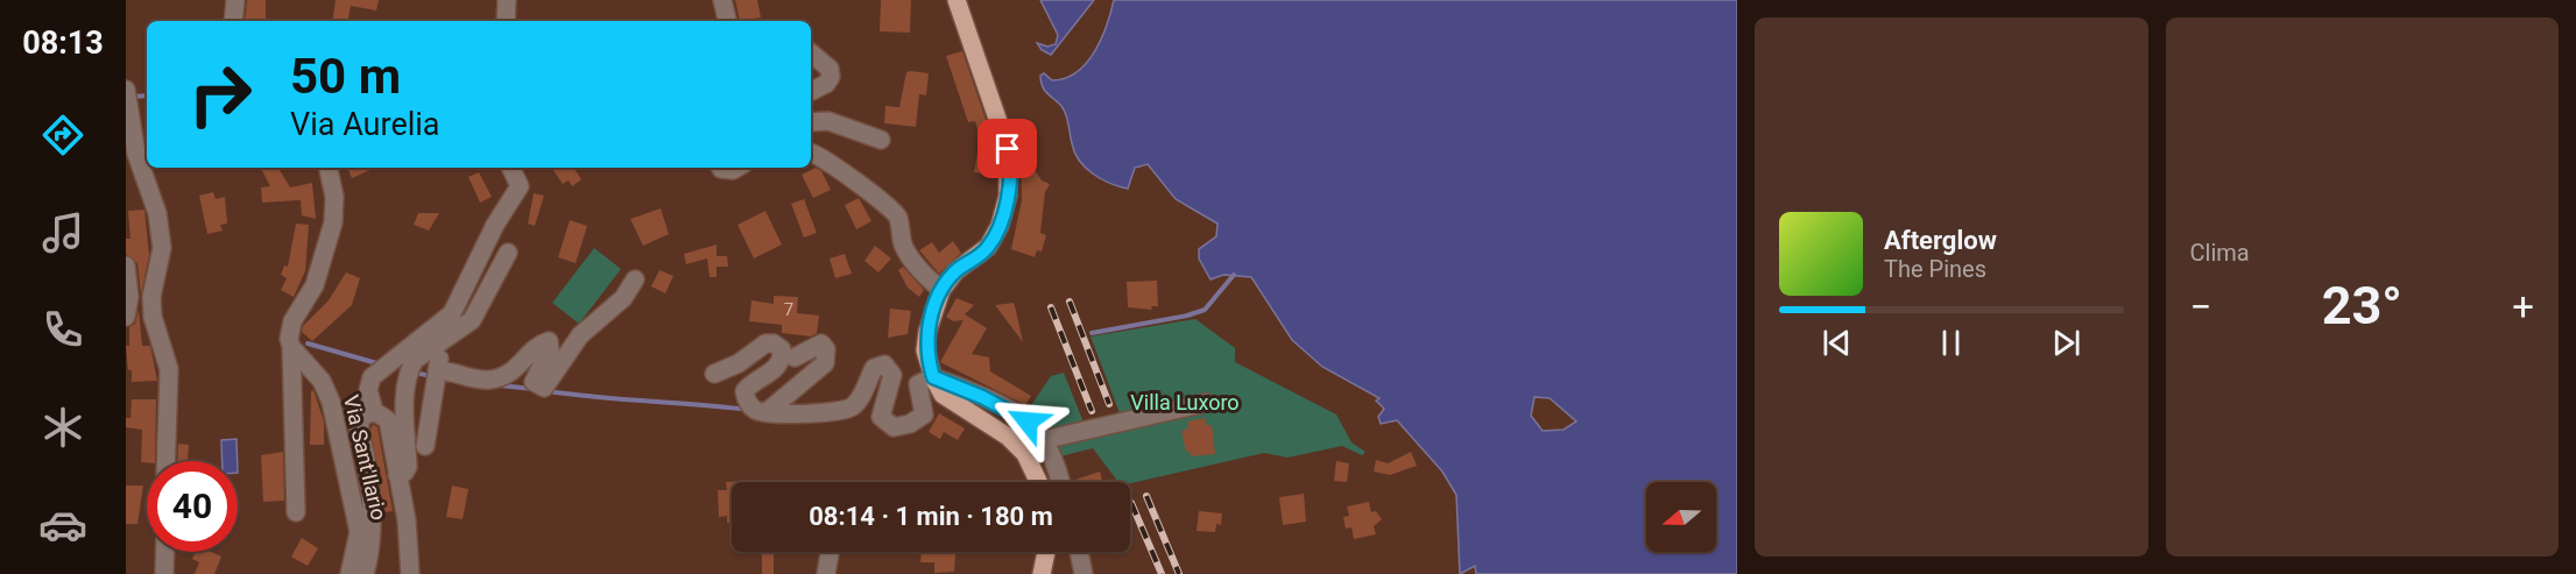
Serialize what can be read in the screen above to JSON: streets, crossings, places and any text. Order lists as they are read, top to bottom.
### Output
{
  "streets": {
    "street": ["Via Sant'Ilario"]
  },
  "parks": ["Villa Luxoro"],
  "house_numbers": ["7"],
  "north": "left",
  "page": {
    "tabs": "08:13",
    "tile": "Clima",
    "turn": ["50 m", "Via Aurelia"],
    "song": ["Afterglow", "The Pines"],
    "heat": ["−", "23°", "+"],
    "limit": "40",
    "trip": "08:14 · 1 min · 180 m"
  }
}
